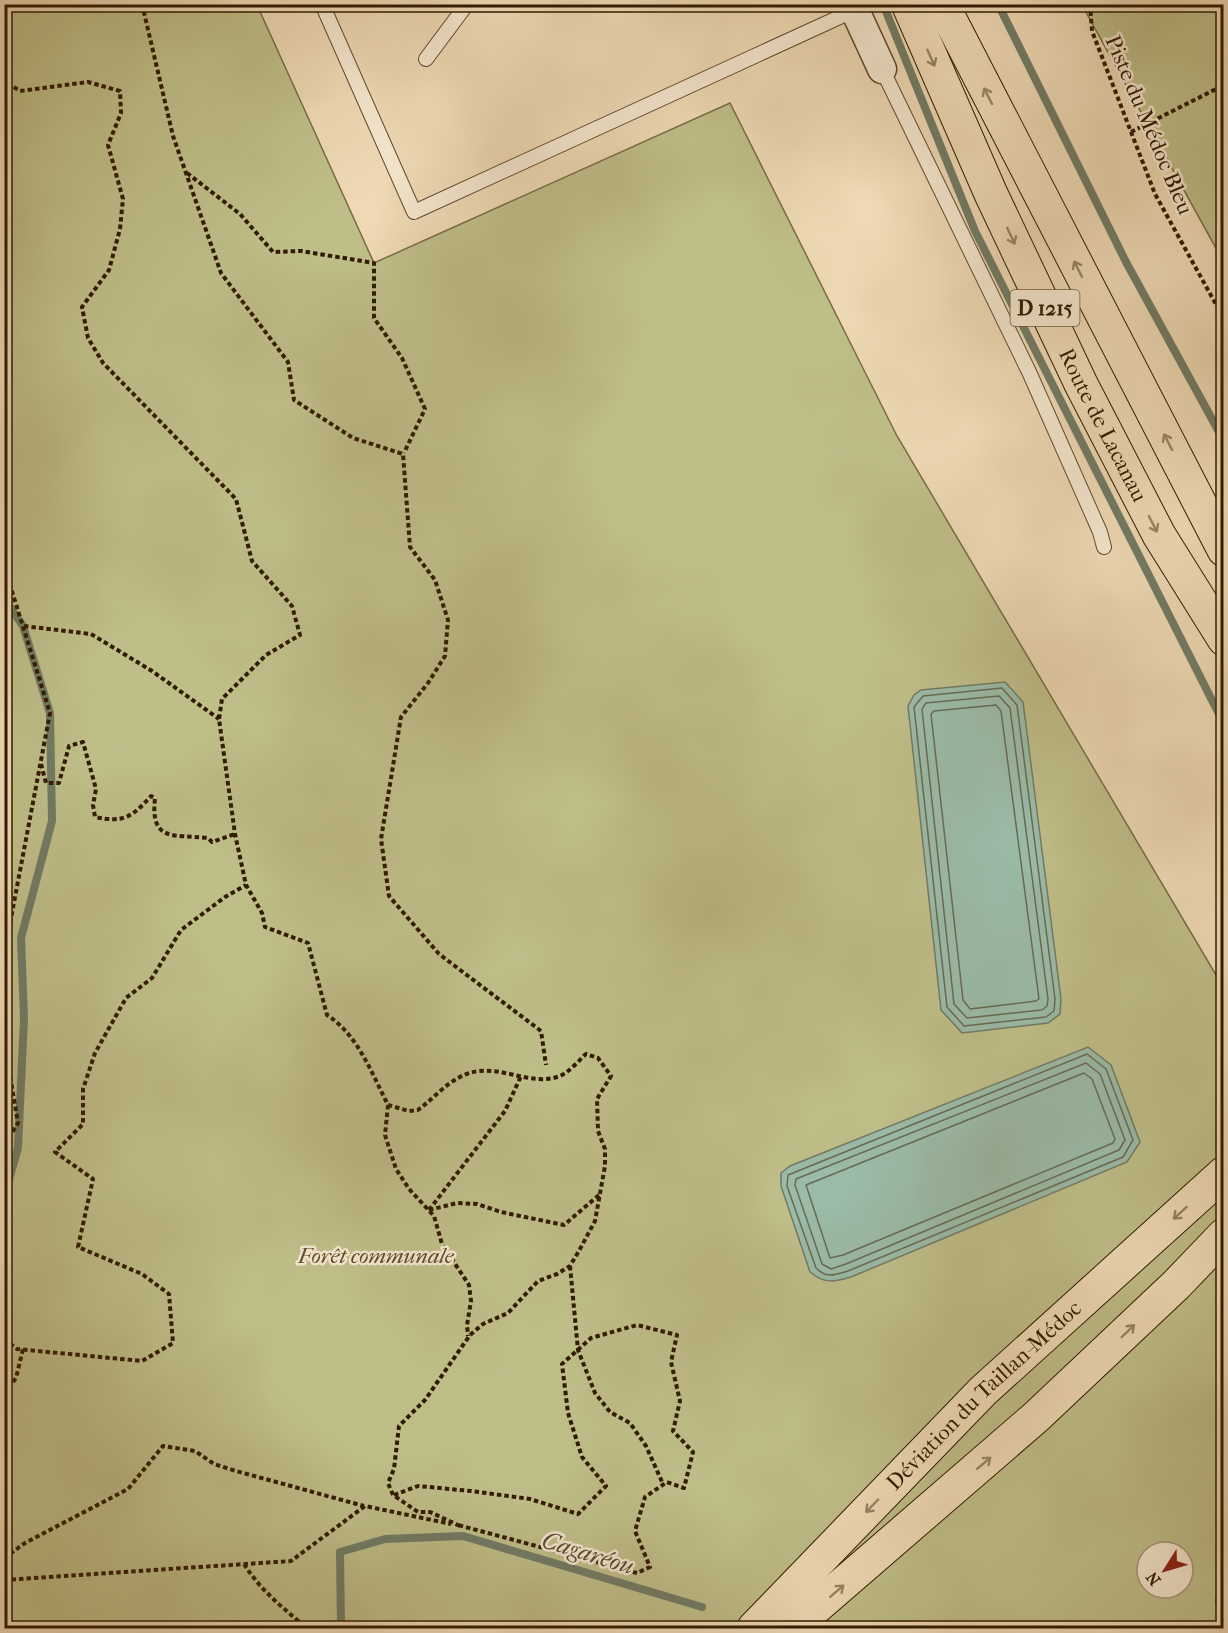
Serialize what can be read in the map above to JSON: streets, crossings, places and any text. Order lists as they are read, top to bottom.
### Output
{
  "streets": {
    "main road": ["D 1215", "Route de Lacanau", "Déviation du Taillan-Médoc"],
    "path": ["Piste du Médoc Bleu"]
  },
  "water": ["Cagaréou"],
  "parks": ["Forêt communale"],
  "north": "bottom left"
}
